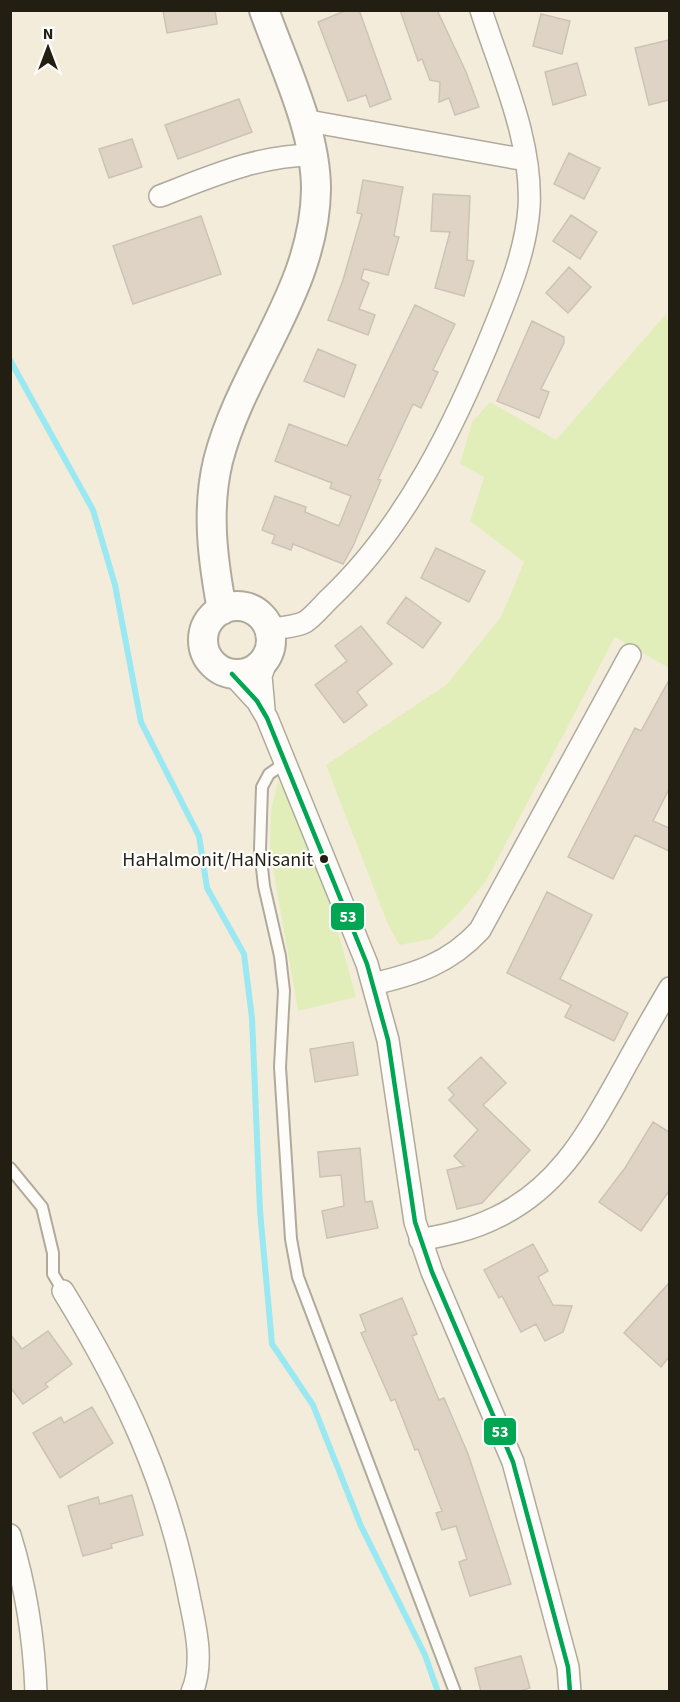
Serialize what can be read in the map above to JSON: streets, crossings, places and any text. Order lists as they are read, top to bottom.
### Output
{
  "places": ["HaHalmonit/HaNisanit"],
  "lines": ["transit line 53"],
  "north": "top"
}
